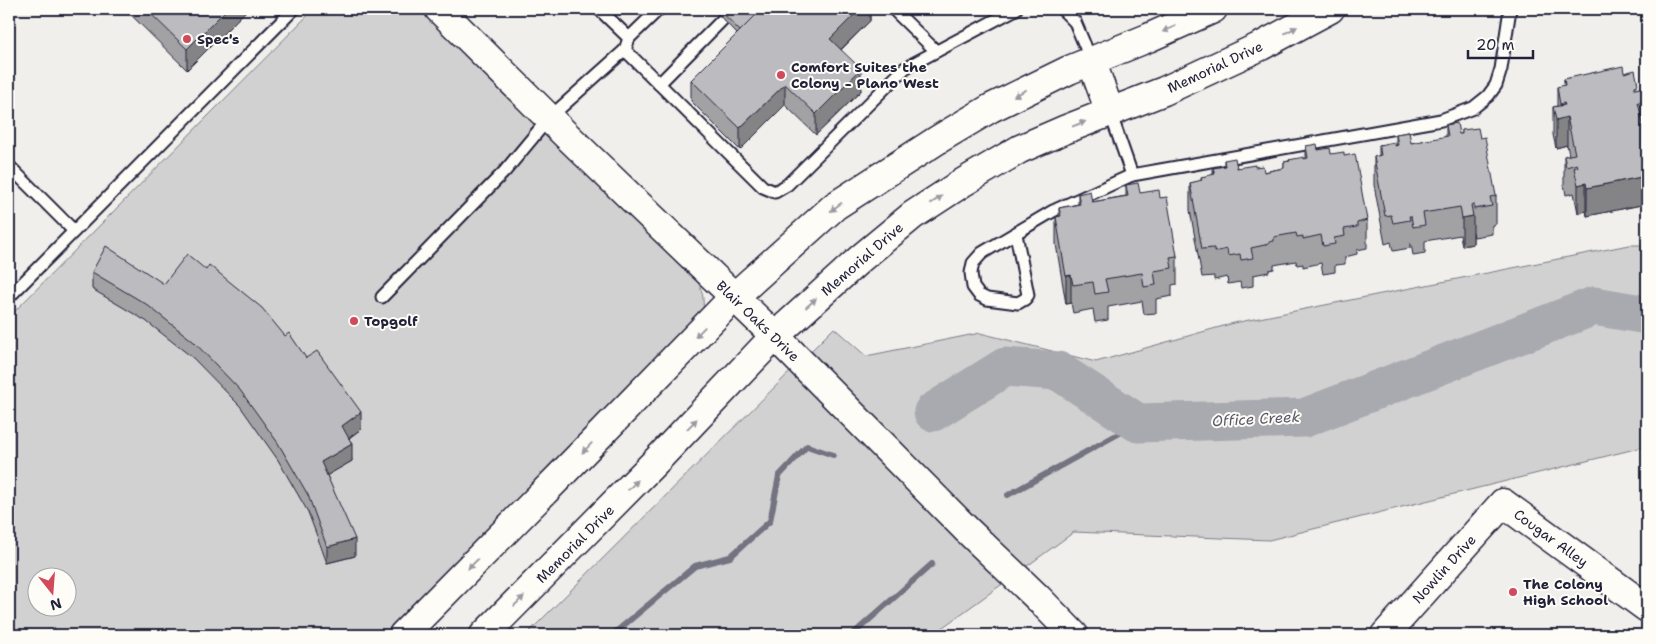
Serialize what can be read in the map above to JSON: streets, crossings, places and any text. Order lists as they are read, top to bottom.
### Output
{
  "streets": {
    "street": [
      "Memorial Drive",
      "Blair Oaks Drive",
      "Cougar Alley",
      "Nowlin Drive"
    ]
  },
  "crossings": [
    ["Memorial Drive", "Blair Oaks Drive"],
    ["Cougar Alley", "Nowlin Drive"]
  ],
  "water": ["Office Creek"],
  "places": [
    "Spec's",
    "Comfort Suites the Colony - Plano West",
    "Topgolf",
    "The Colony High School"
  ],
  "scale_bar": "20 m",
  "north": "bottom"
}
